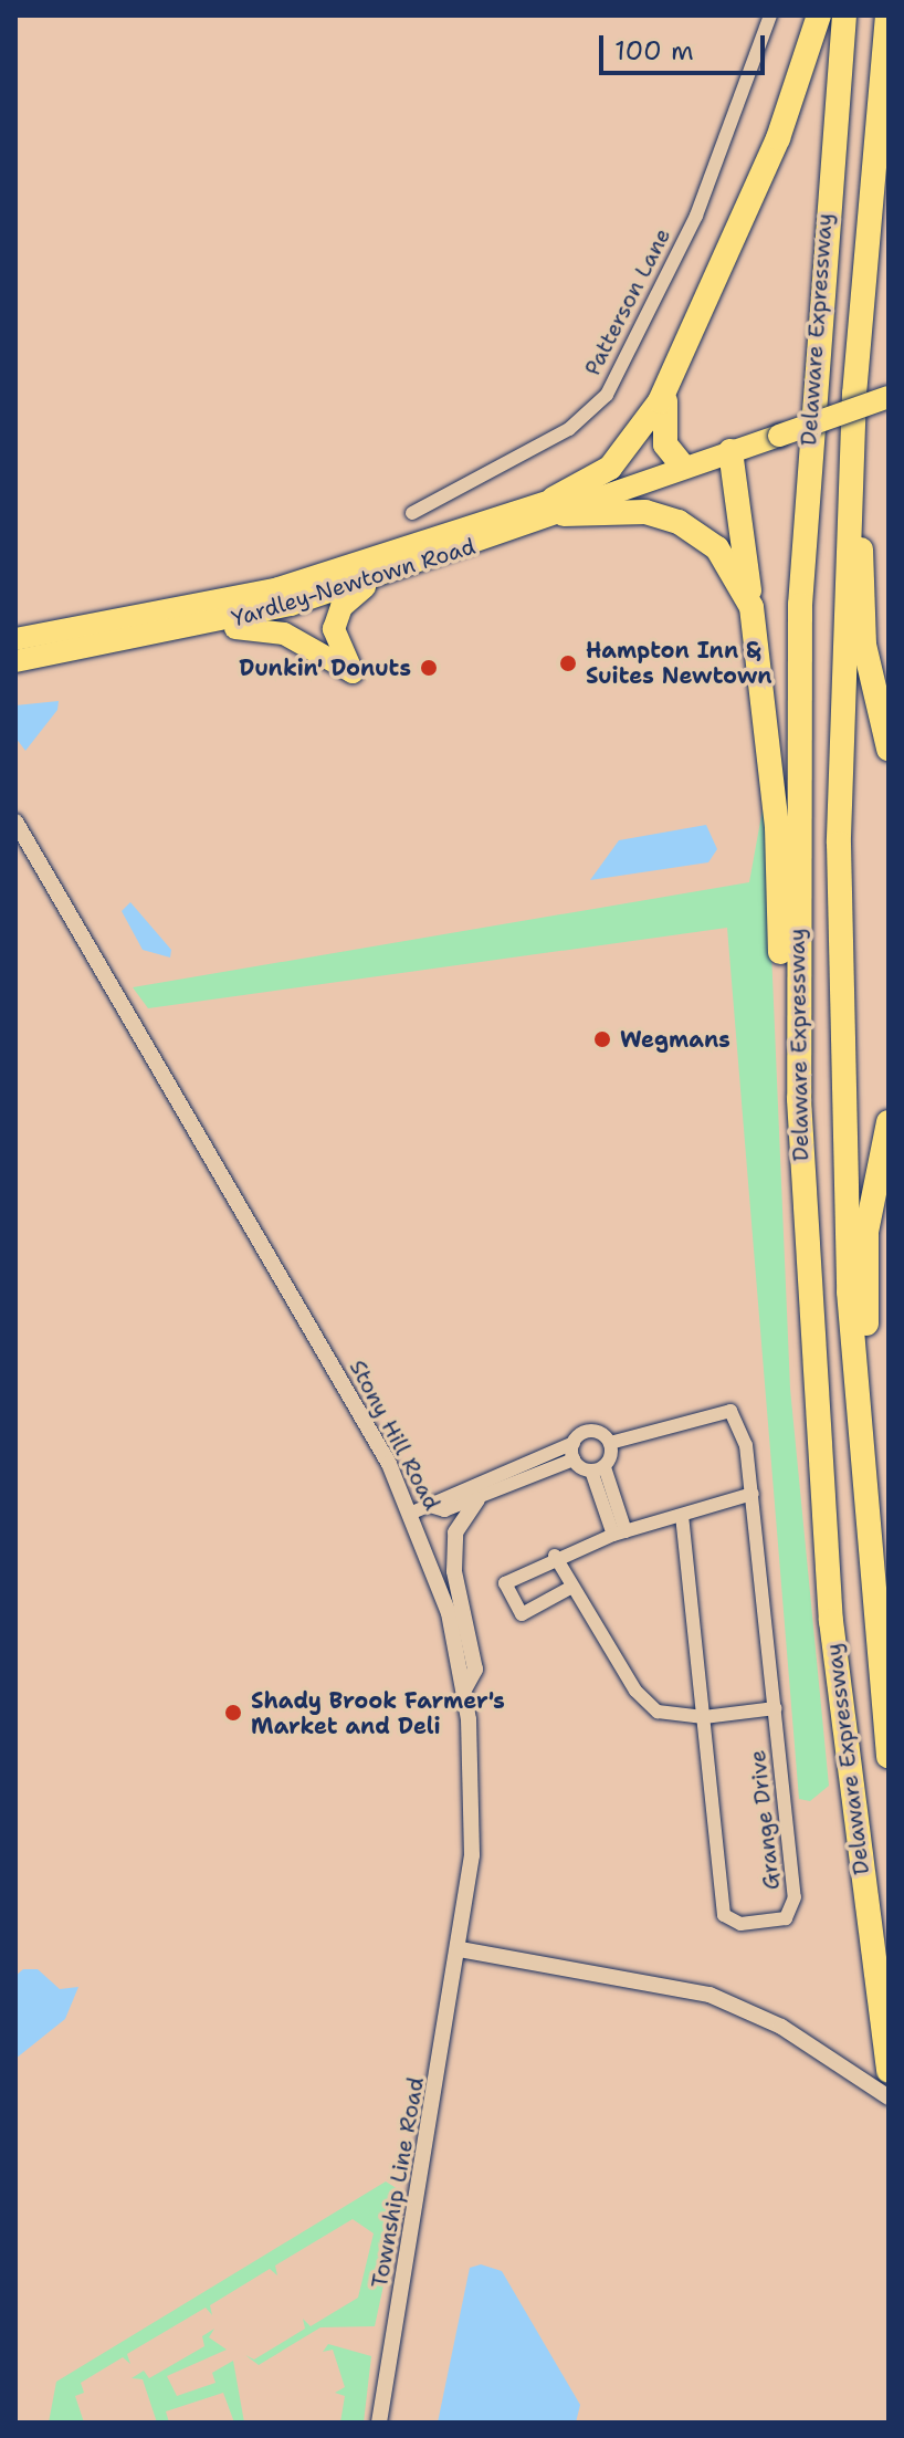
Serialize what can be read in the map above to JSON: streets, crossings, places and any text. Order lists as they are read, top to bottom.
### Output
{
  "streets": {
    "highway": ["Delaware Expressway", "Yardley-Newtown Road"],
    "street": [
      "Patterson Lane",
      "Stony Hill Road",
      "Grange Drive",
      "Township Line Road"
    ]
  },
  "crossings": [
    ["Stony Hill Road", "Township Line Road"]
  ],
  "places": [
    "Hampton Inn & Suites Newtown",
    "Dunkin' Donuts",
    "Wegmans",
    "Shady Brook Farmer's Market and Deli"
  ],
  "scale_bar": "100 m"
}
